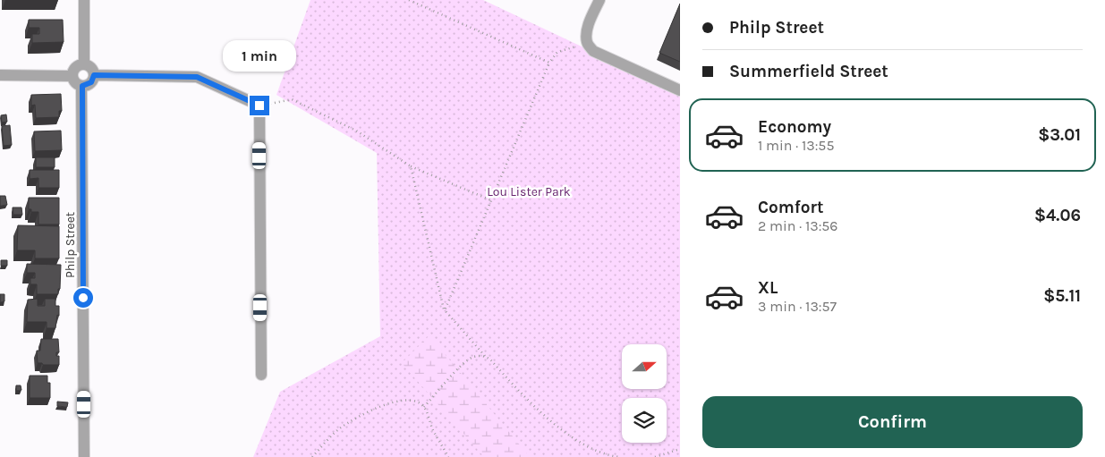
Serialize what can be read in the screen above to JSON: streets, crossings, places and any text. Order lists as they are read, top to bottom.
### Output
{
  "streets": {
    "street": ["Philp Street"]
  },
  "parks": ["Lou Lister Park"],
  "north": "right",
  "page": {
    "banner": ["Philp Street", "Summerfield Street"],
    "bubble": "1 min",
    "list": [
      {
        "name": "Economy",
        "note": "1 min · 13:55",
        "value": "$3.01"
      },
      {
        "name": "Comfort",
        "note": "2 min · 13:56",
        "value": "$4.06"
      },
      {
        "name": "XL",
        "note": "3 min · 13:57",
        "value": "$5.11"
      }
    ],
    "buttons": "Confirm"
  }
}
